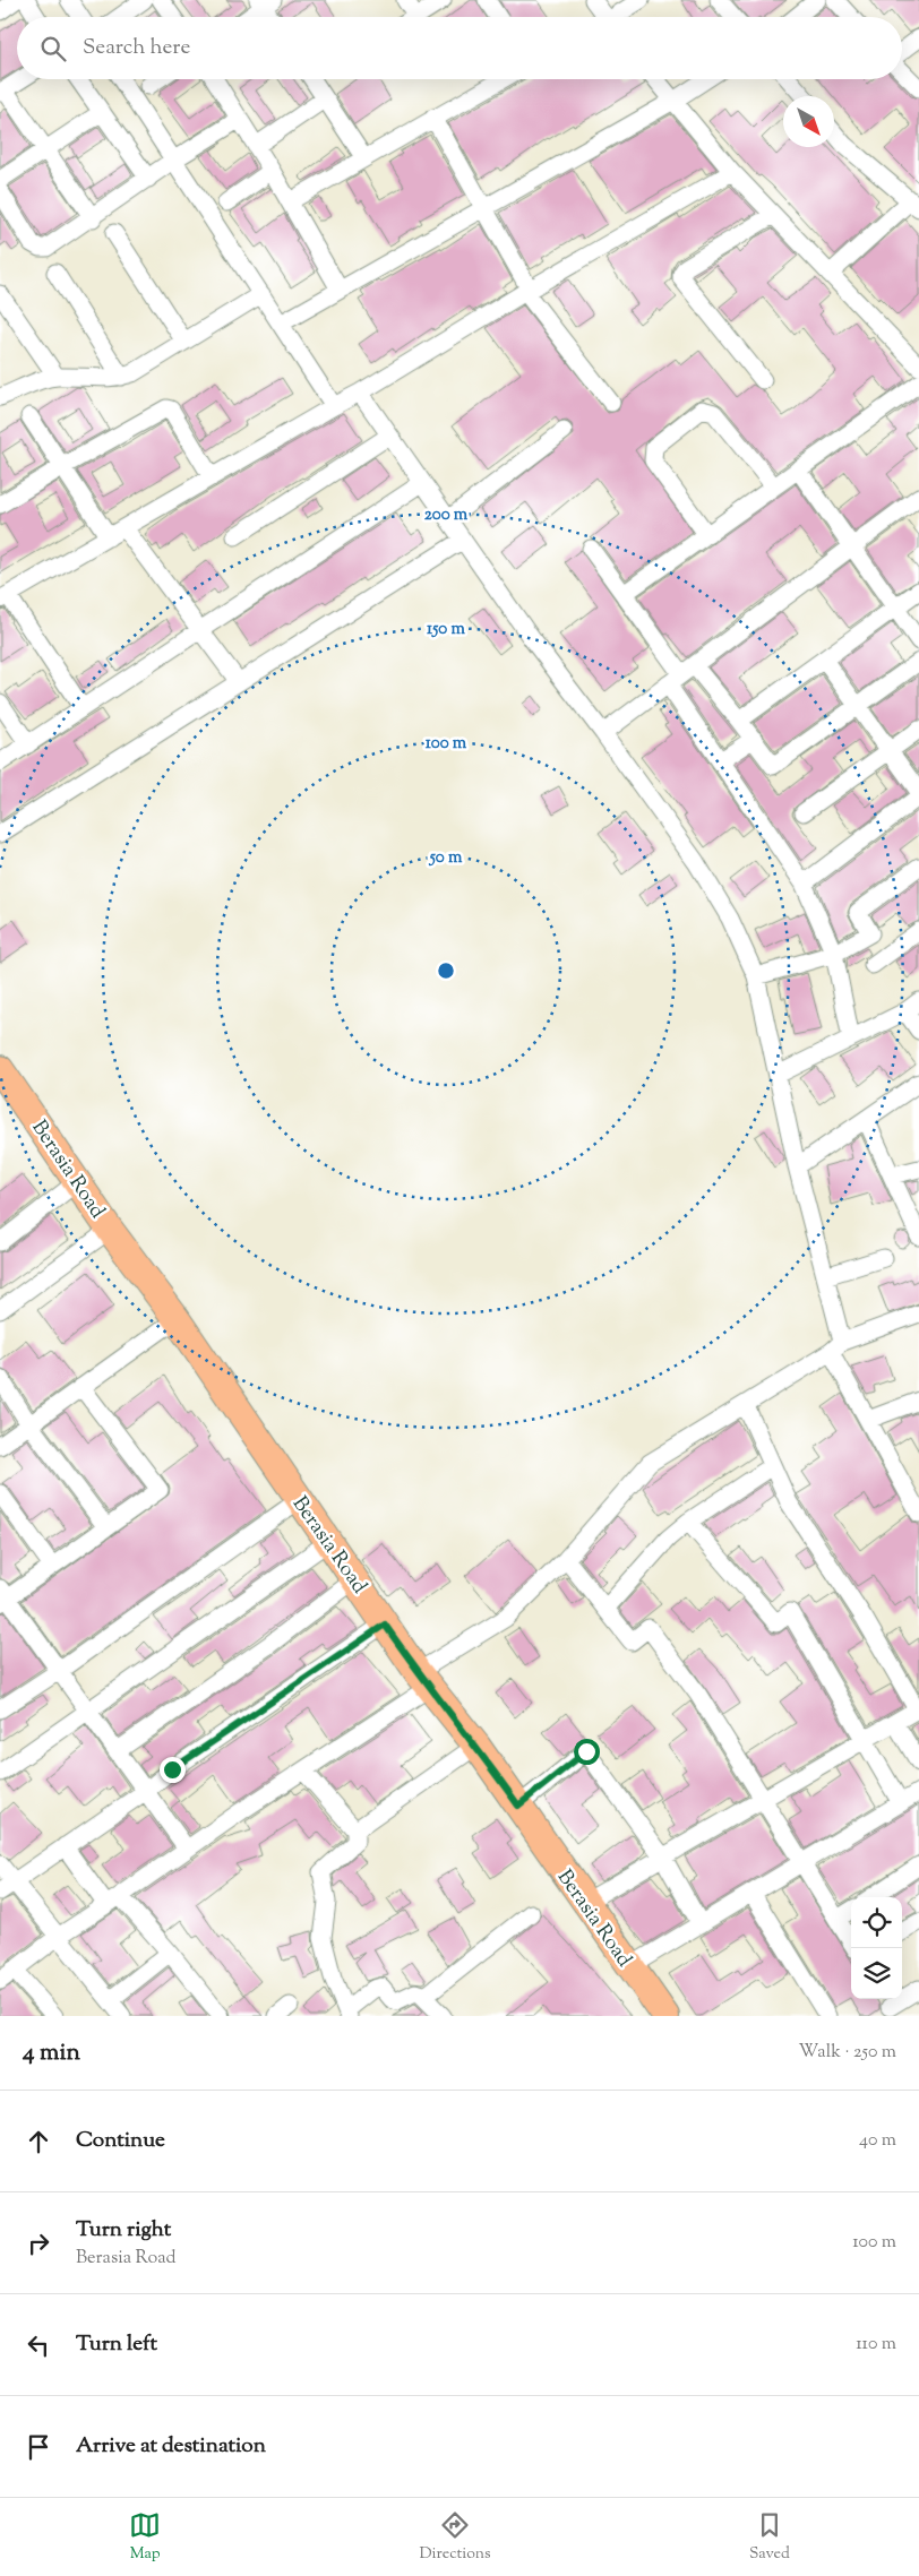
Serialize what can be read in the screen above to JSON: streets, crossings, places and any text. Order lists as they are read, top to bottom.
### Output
{
  "streets": {
    "main road": ["Berasia Road"]
  },
  "north": "bottom right",
  "page": {
    "search": "Search here",
    "heading": ["4 min", "Walk · 250 m"],
    "list": [
      ["Continue", "40 m"],
      ["Turn right", "Berasia Road", "100 m"],
      ["Turn left", "110 m"],
      "Arrive at destination"
    ],
    "nav": ["Map", "Directions", "Saved"]
  },
  "rings": [
    "200 m",
    "150 m",
    "100 m",
    "50 m"
  ]
}
